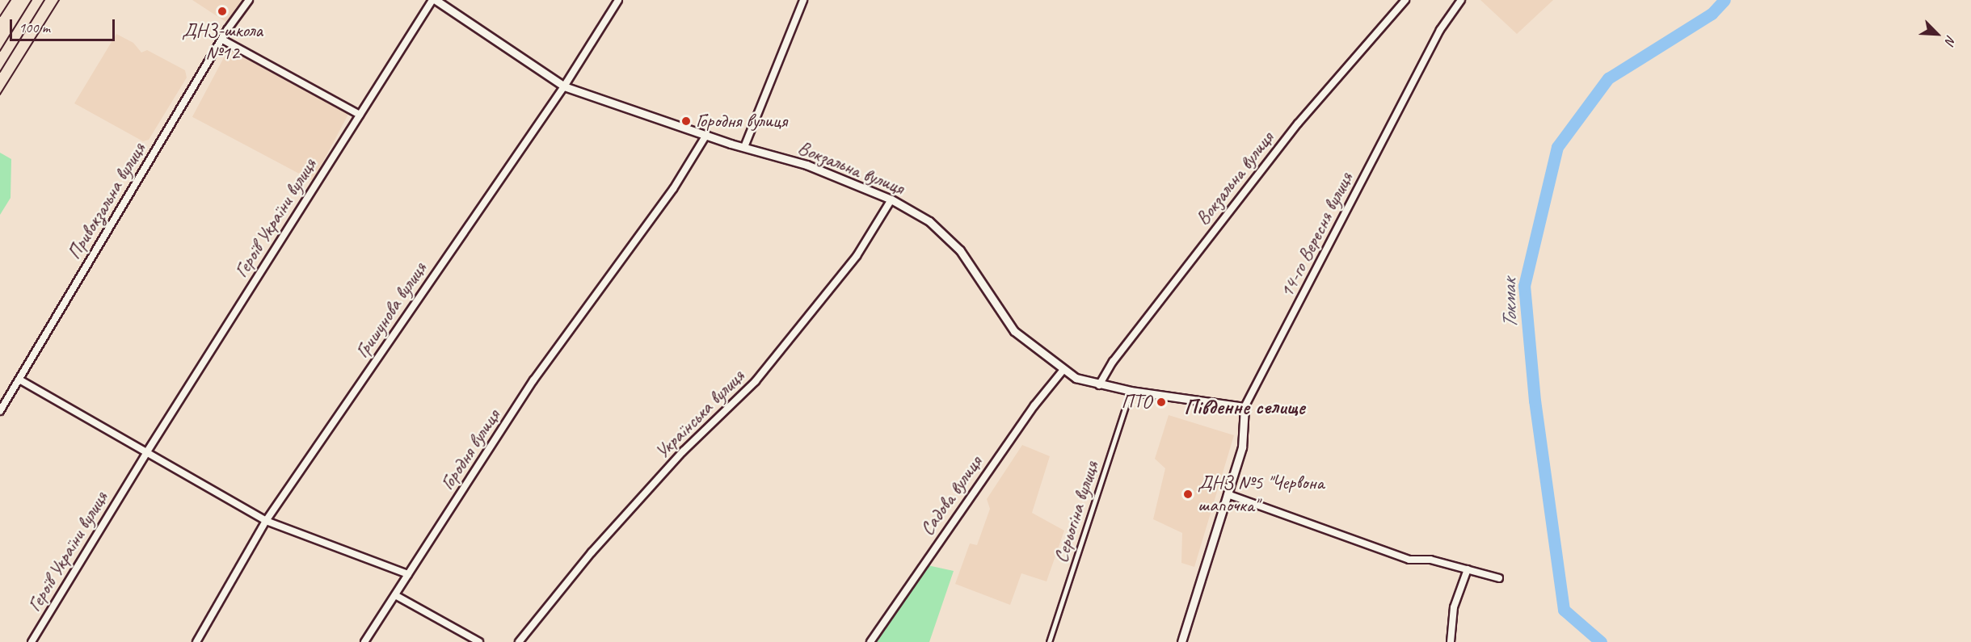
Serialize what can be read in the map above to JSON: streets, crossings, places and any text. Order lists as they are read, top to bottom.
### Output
{
  "streets": {
    "street": [
      "Вокзальна вулиця",
      "Привокзальна вулиця",
      "Героїв України вулиця",
      "14-го Вересня вулиця",
      "Гришунова вулиця",
      "Українська вулиця",
      "Городня вулиця",
      "Садова вулиця",
      "Серьогіна вулиця"
    ]
  },
  "crossings": [
    ["Вокзальна вулиця", "Героїв України вулиця"],
    ["Вокзальна вулиця", "14-го Вересня вулиця"],
    ["Вокзальна вулиця", "Гришунова вулиця"],
    ["Вокзальна вулиця", "Українська вулиця"],
    ["Вокзальна вулиця", "Городня вулиця"],
    ["Вокзальна вулиця", "Садова вулиця"],
    ["Вокзальна вулиця", "Серьогіна вулиця"]
  ],
  "districts": ["Південне селище"],
  "water": ["Токмак"],
  "places": [
    "ДНЗ-школа №12",
    "Городня вулиця",
    "ПТО",
    "ДНЗ №5 \"Червона шапочка\""
  ],
  "scale_bar": "100 m",
  "north": "bottom right"
}
